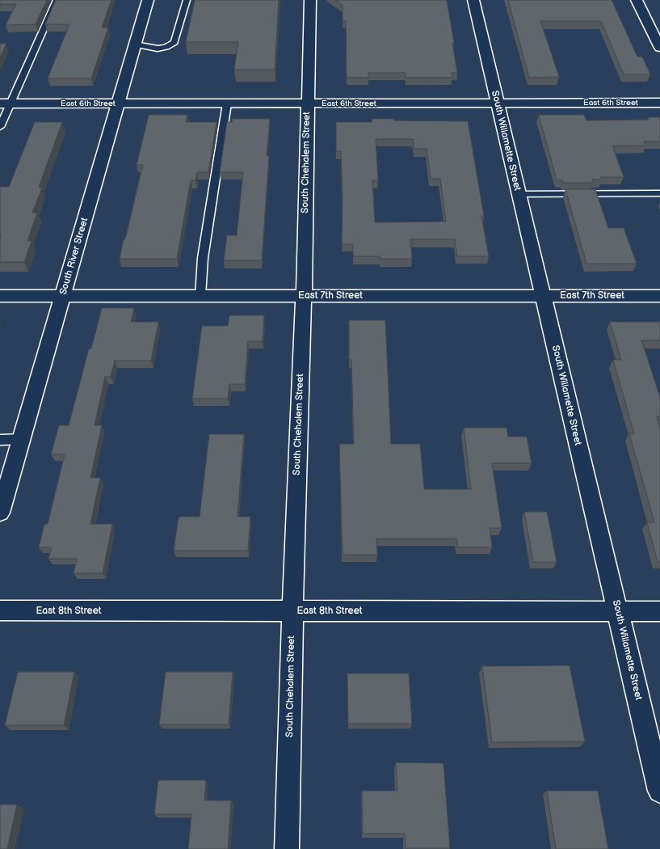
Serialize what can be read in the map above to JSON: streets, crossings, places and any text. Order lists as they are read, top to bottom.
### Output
{
  "streets": {
    "street": [
      "East 6th Street",
      "South Willamette Street",
      "South Chehalem Street",
      "South River Street",
      "East 7th Street",
      "East 8th Street"
    ]
  },
  "crossings": [
    ["East 6th Street", "South Willamette Street"],
    ["East 6th Street", "South Chehalem Street"],
    ["East 6th Street", "South River Street"],
    ["South Willamette Street", "East 7th Street"],
    ["South Willamette Street", "East 8th Street"],
    ["South Chehalem Street", "East 7th Street"],
    ["South Chehalem Street", "East 8th Street"],
    ["South River Street", "East 7th Street"]
  ]
}
